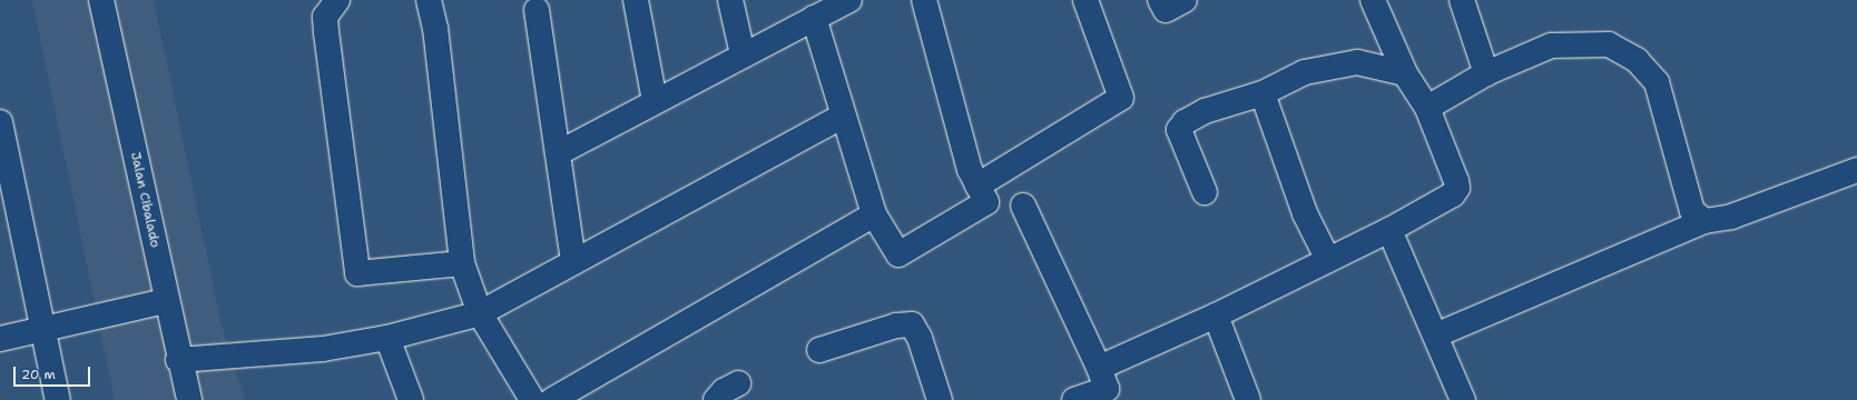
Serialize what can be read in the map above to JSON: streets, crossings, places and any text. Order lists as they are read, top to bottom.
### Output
{
  "streets": {
    "street": ["Jalan Cibalado"]
  },
  "scale_bar": "20 m"
}
